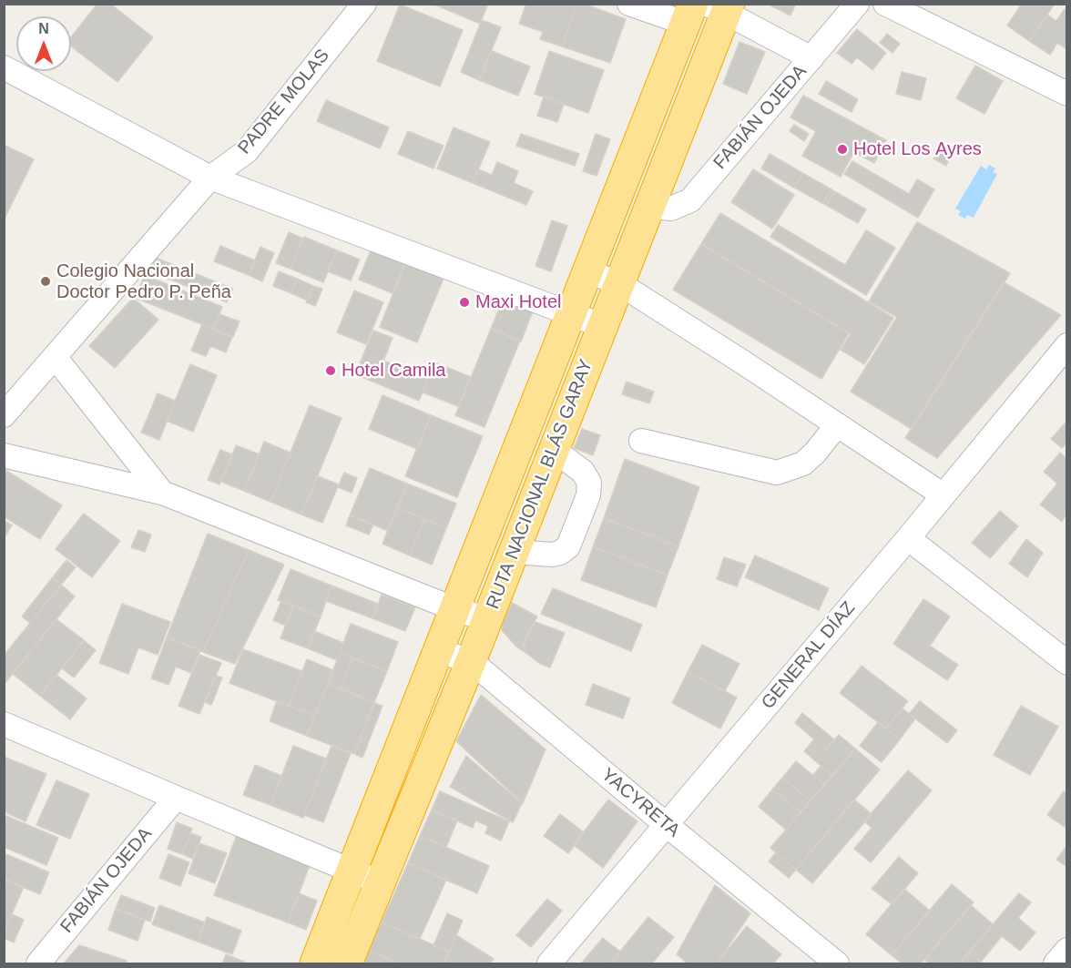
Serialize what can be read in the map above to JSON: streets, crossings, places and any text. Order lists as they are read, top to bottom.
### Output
{
  "streets": {
    "highway": ["RUTA NACIONAL BLÁS GARAY"],
    "street": [
      "PADRE MOLAS",
      "FABIÁN OJEDA",
      "GENERAL DÍAZ",
      "YACYRETA"
    ]
  },
  "crossings": [
    ["FABIÁN OJEDA", "RUTA NACIONAL BLÁS GARAY"],
    ["RUTA NACIONAL BLÁS GARAY", "YACYRETA"],
    ["GENERAL DÍAZ", "YACYRETA"]
  ],
  "places": [
    "Hotel Los Ayres",
    "Colegio Nacional Doctor Pedro P. Peña",
    "Maxi Hotel",
    "Hotel Camila"
  ],
  "north": "top"
}
